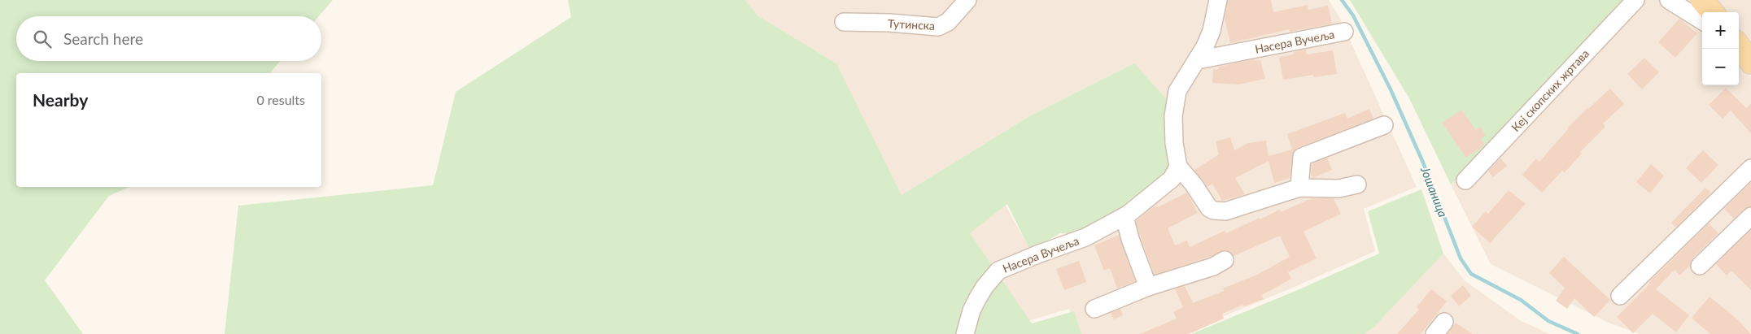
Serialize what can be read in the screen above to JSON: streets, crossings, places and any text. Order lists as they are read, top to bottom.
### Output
{
  "streets": {
    "street": ["Тутинска", "Насера Вучеља", "Кеј скопских жртава"]
  },
  "water": ["Јошаница"],
  "page": {
    "map_buttons": ["+", "−"],
    "search": "Search here",
    "heading": ["Nearby", "0 results"]
  }
}
